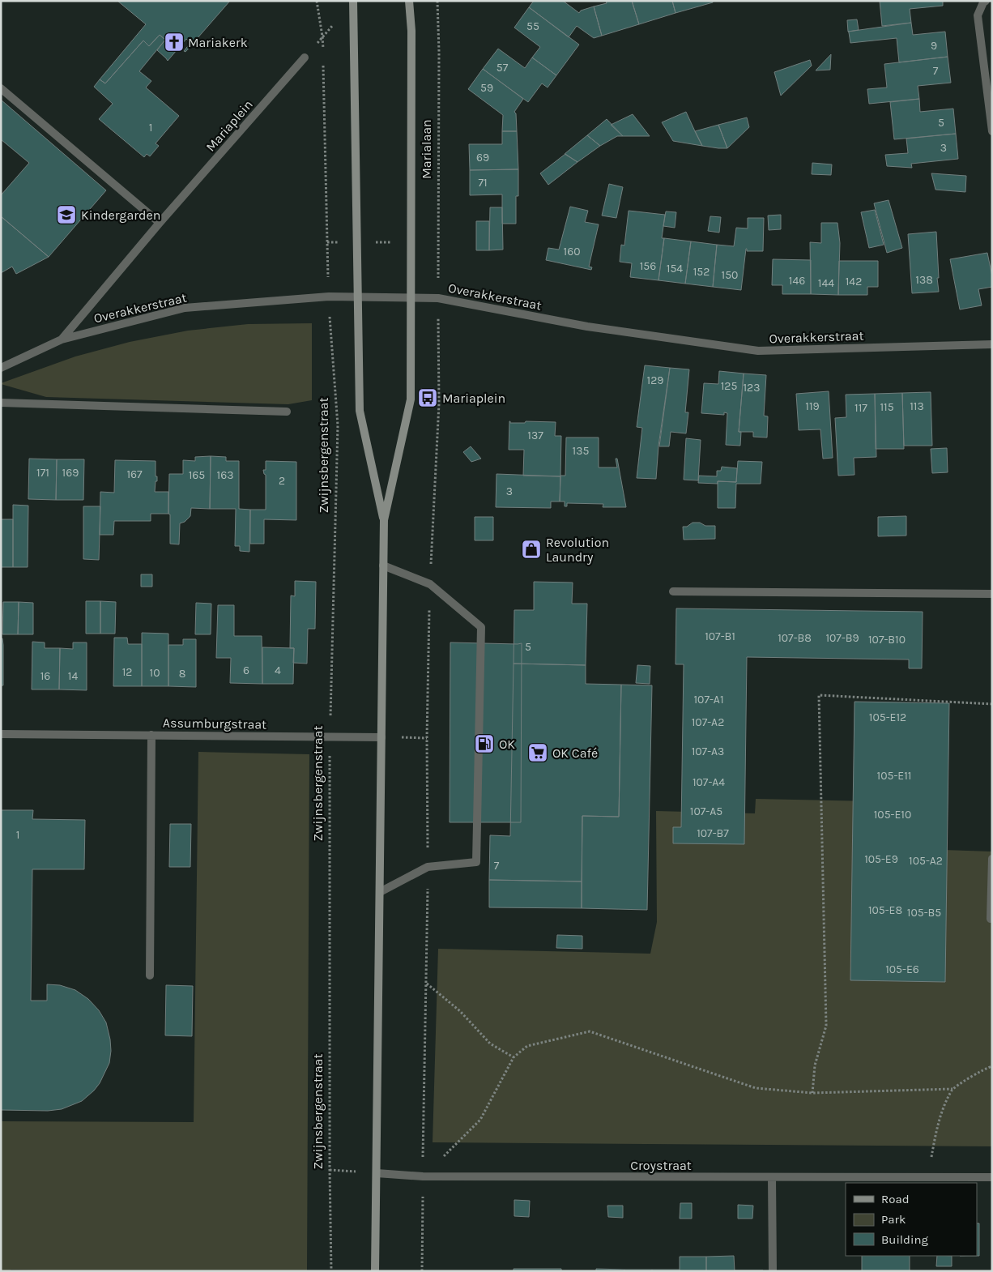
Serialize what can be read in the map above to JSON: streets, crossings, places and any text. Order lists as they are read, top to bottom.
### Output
{
  "streets": {
    "street": [
      "Mariaplein",
      "Marialaan",
      "Overakkerstraat",
      "Assumburgstraat",
      "Croystraat"
    ],
    "path": ["Zwijnsbergenstraat"]
  },
  "crossings": [
    ["Mariaplein", "Overakkerstraat"],
    ["Marialaan", "Overakkerstraat"],
    ["Overakkerstraat", "Zwijnsbergenstraat"],
    ["Zwijnsbergenstraat", "Assumburgstraat"]
  ],
  "places": {
    "church": ["Mariakerk"],
    "school or university": ["Kindergarden"],
    "bus stop": ["Mariaplein"],
    "shop": ["Revolution Laundry"],
    "fuel station": ["OK"],
    "supermarket": ["OK Café"]
  },
  "house_numbers": [
    "55",
    "9",
    "57",
    "7",
    "59",
    "5",
    "1",
    "3",
    "69",
    "71",
    "160",
    "156",
    "154",
    "152",
    "150",
    "138",
    "146",
    "142",
    "144",
    "129",
    "125",
    "123",
    "119",
    "113",
    "115",
    "117",
    "137",
    "135",
    "171",
    "169",
    "167",
    "165",
    "163",
    "2",
    "3",
    "107-B1",
    "107-B8",
    "107-B9",
    "107-B10",
    "5",
    "6",
    "4",
    "12",
    "10",
    "8",
    "16",
    "14",
    "107-A1",
    "105-E12",
    "107-A2",
    "107-A3",
    "105-E11",
    "107-A4",
    "107-A5",
    "105-E10",
    "107-B7",
    "1",
    "105-E9",
    "105-A2",
    "7",
    "105-E8",
    "105-B5",
    "105-E6"
  ],
  "legend": ["Road", "Park", "Building"]
}
